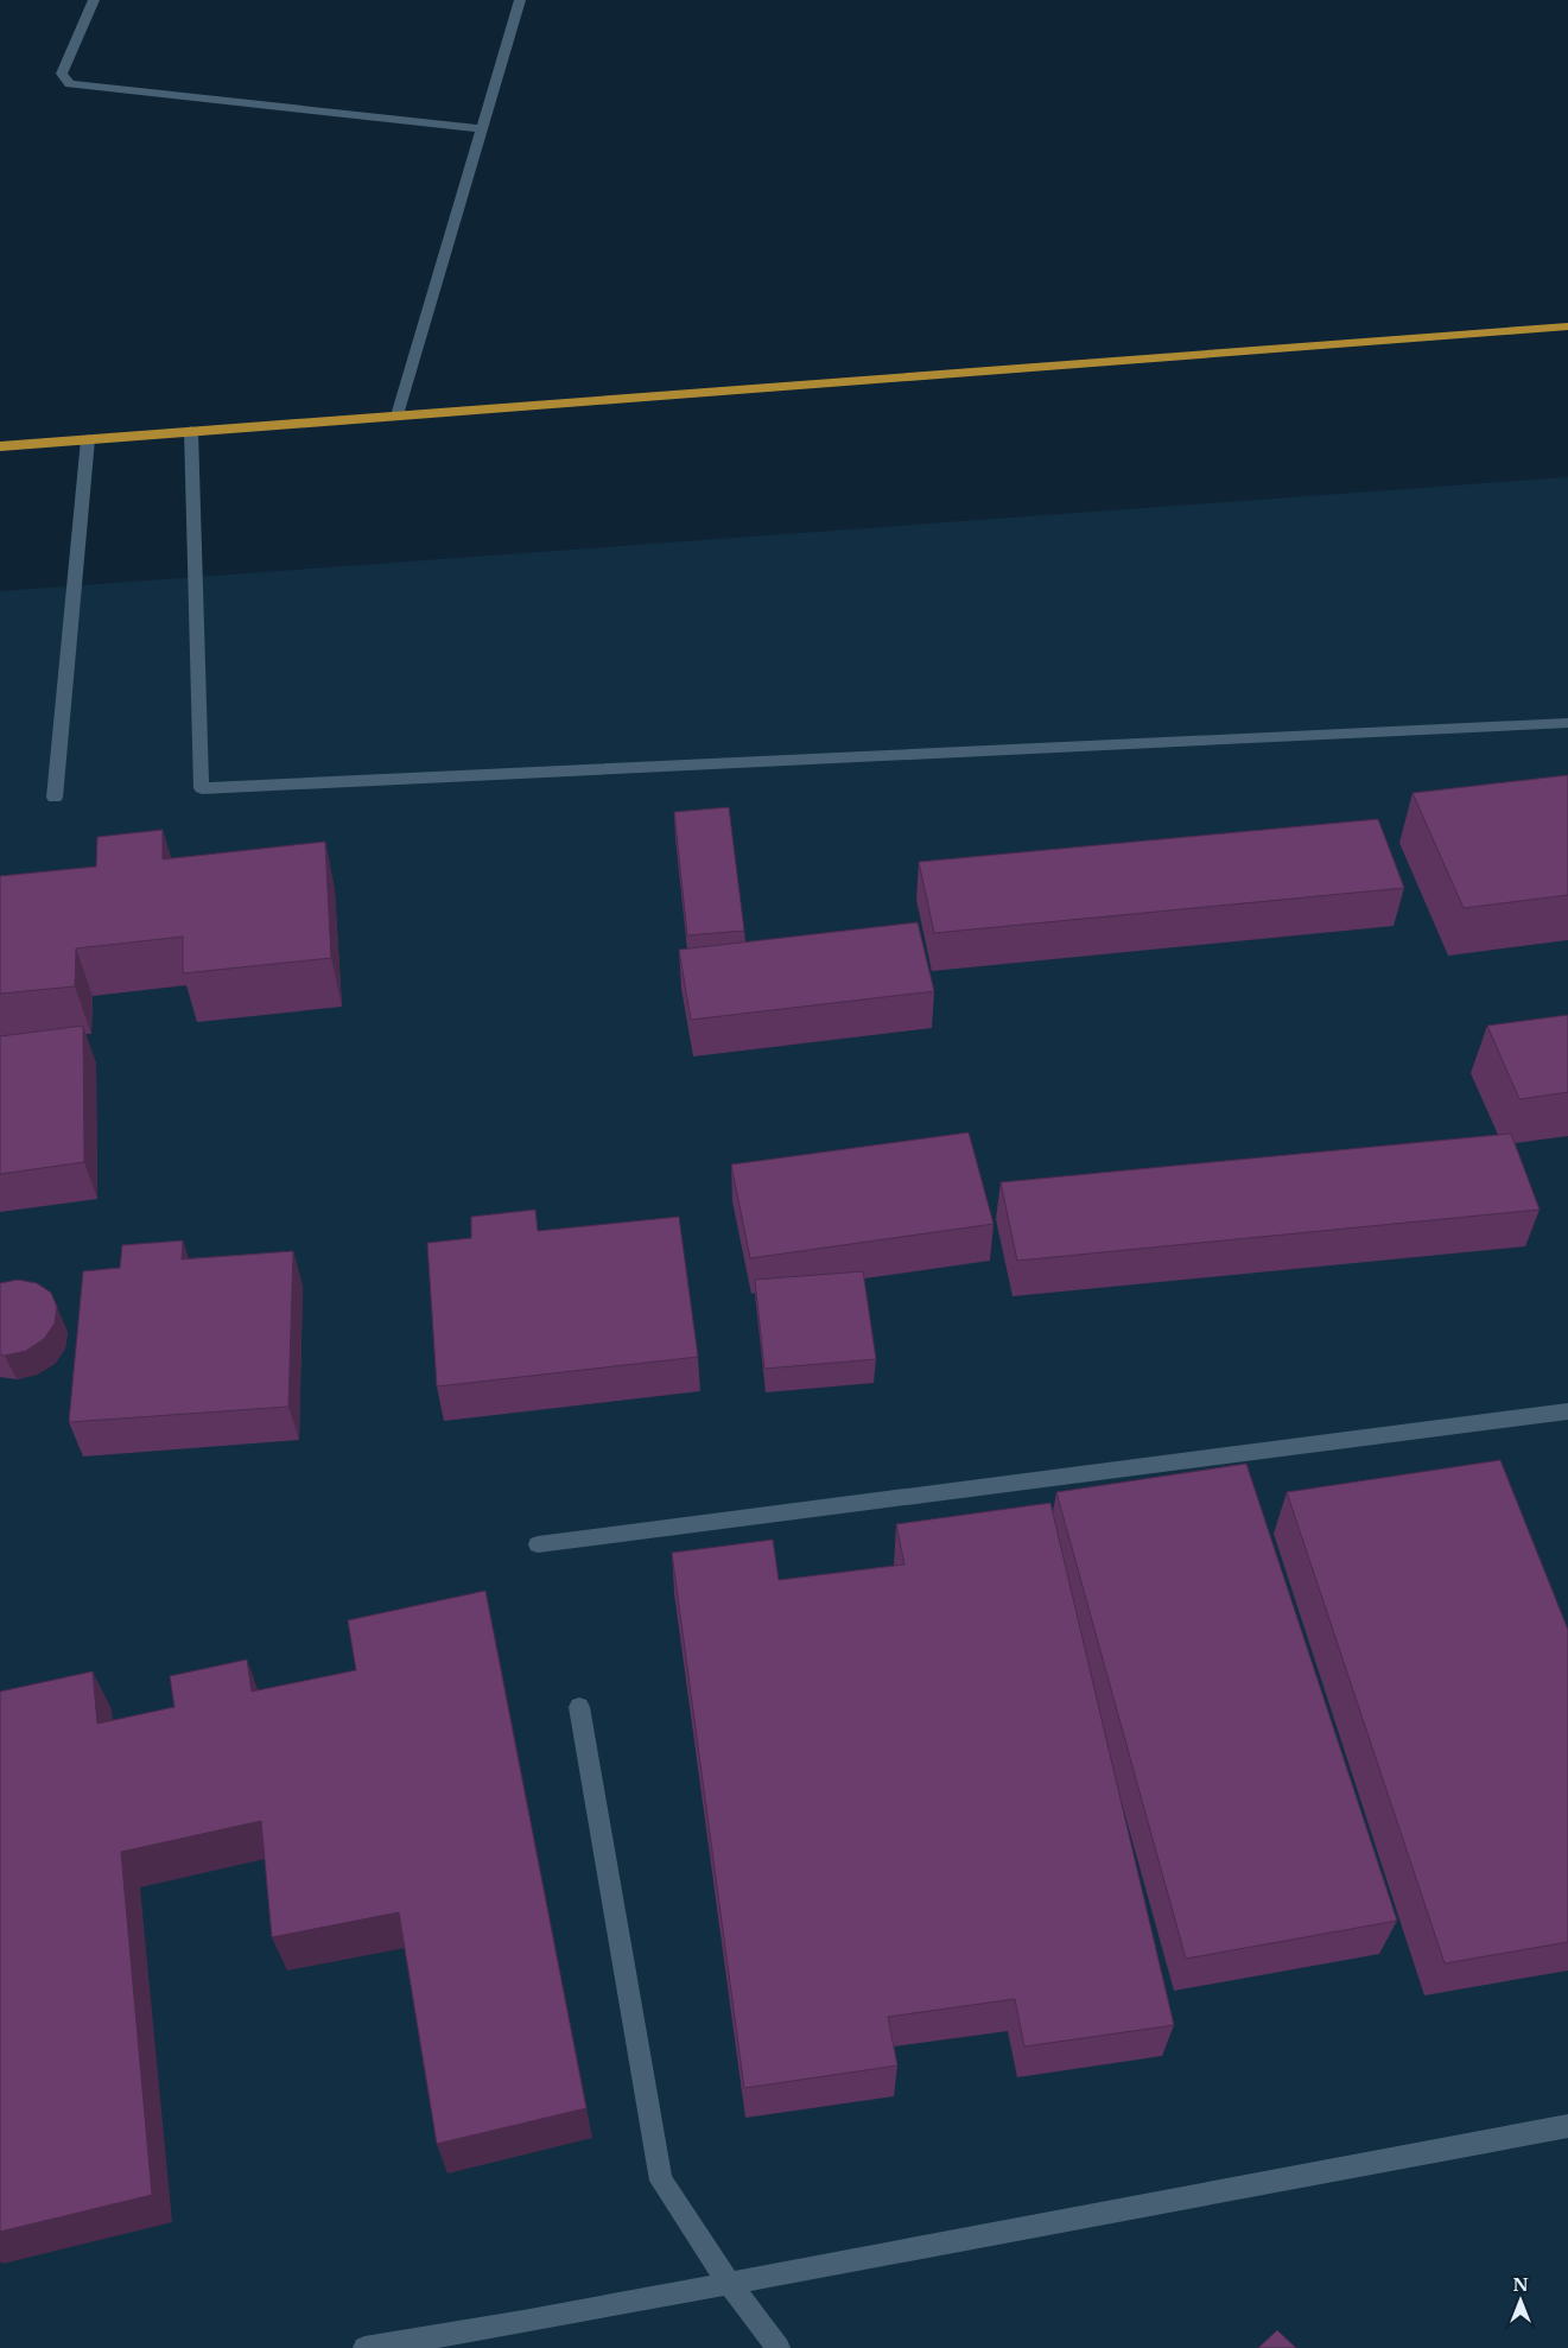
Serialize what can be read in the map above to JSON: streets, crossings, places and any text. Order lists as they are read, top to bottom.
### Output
{
  "north": "top"
}
